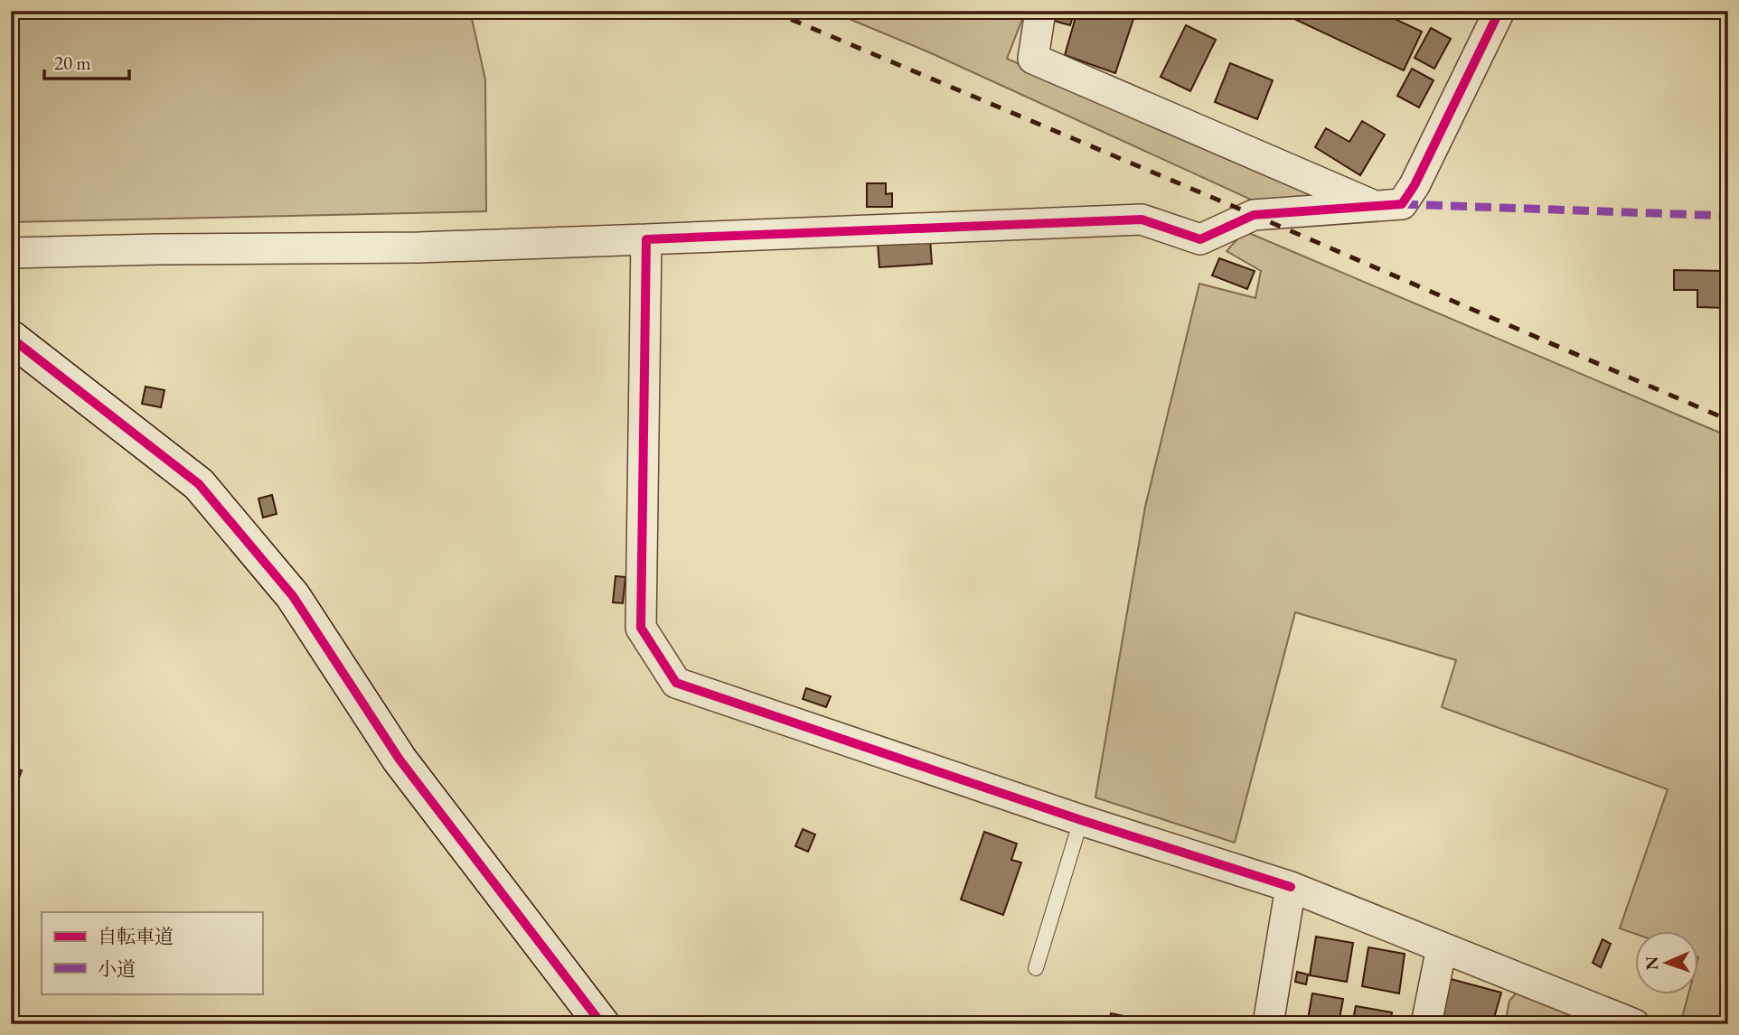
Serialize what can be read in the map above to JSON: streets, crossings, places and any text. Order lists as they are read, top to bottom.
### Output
{
  "legend": ["自転車道", "小道"],
  "scale_bar": "20 m",
  "north": "left"
}
